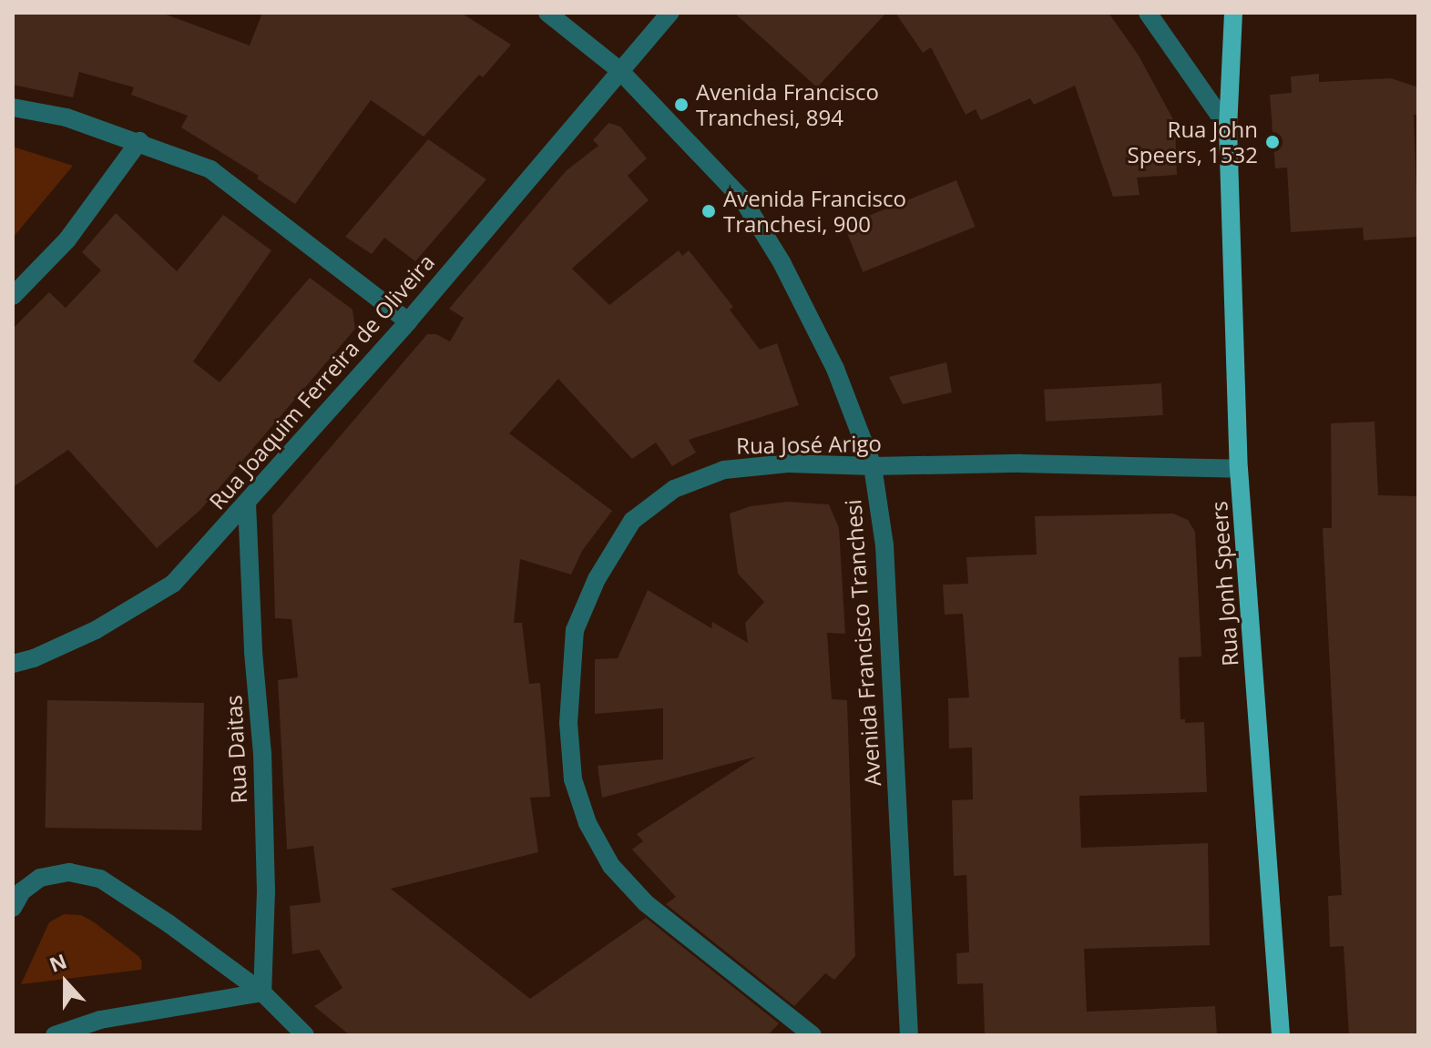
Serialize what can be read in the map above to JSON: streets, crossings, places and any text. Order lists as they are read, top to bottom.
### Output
{
  "streets": {
    "main road": ["Rua Jonh Speers"],
    "street": [
      "Rua Joaquim Ferreira de Oliveira",
      "Rua José Arigo",
      "Avenida Francisco Tranchesi",
      "Rua Daitas"
    ]
  },
  "crossings": [
    ["Rua Joaquim Ferreira de Oliveira", "Avenida Francisco Tranchesi"],
    ["Rua Joaquim Ferreira de Oliveira", "Rua Daitas"],
    ["Rua José Arigo", "Rua Jonh Speers"],
    ["Rua José Arigo", "Avenida Francisco Tranchesi"]
  ],
  "places": ["Avenida Francisco Tranchesi, 894", "Rua John Speers, 1532", "Avenida Francisco Tranchesi, 900"],
  "north": "top"
}
